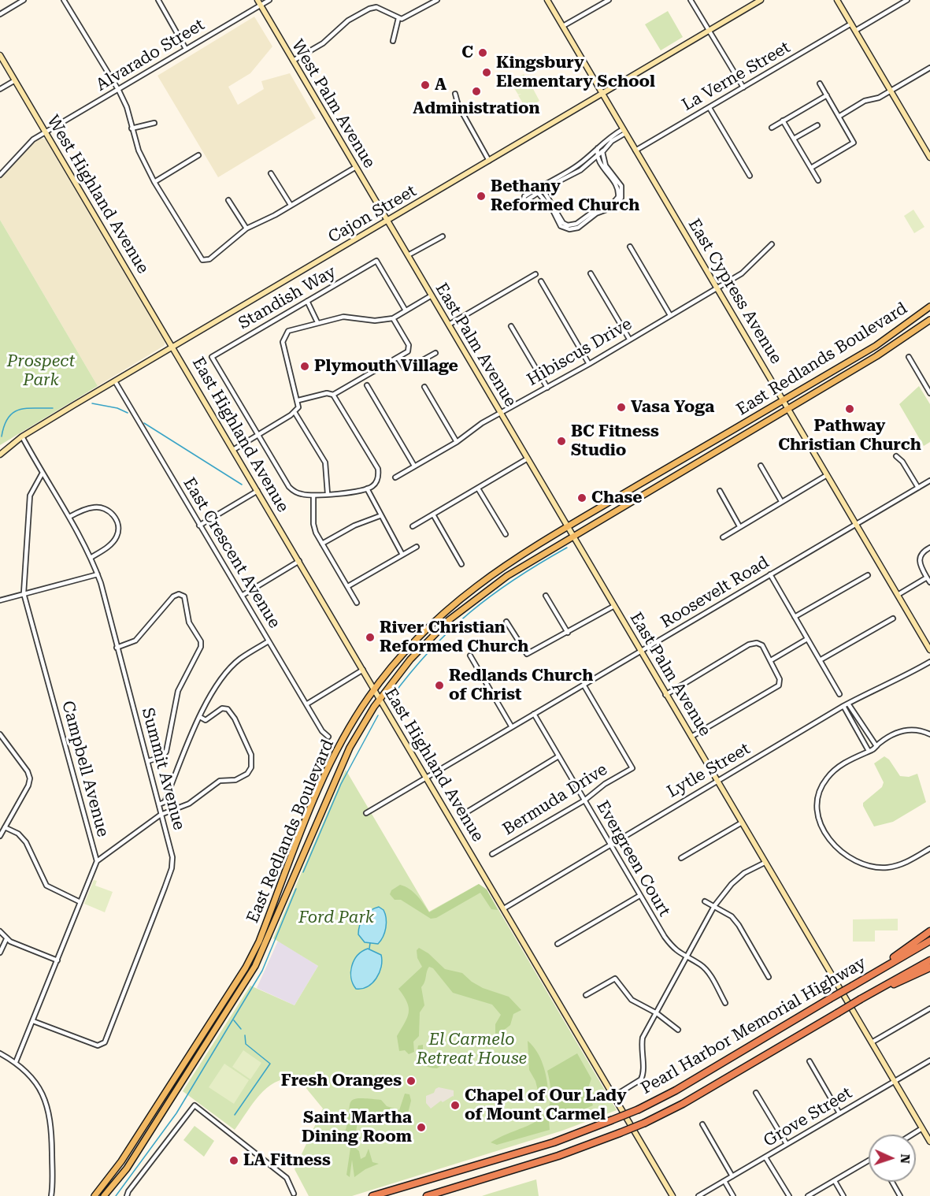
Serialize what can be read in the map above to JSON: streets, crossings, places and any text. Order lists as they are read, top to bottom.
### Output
{
  "streets": {
    "highway": ["Pearl Harbor Memorial Highway"],
    "main road": ["East Redlands Boulevard"],
    "street": [
      "Alvarado Street",
      "La Verne Street",
      "West Palm Avenue",
      "West Highland Avenue",
      "Cajon Street",
      "East Cypress Avenue",
      "Standish Way",
      "East Palm Avenue",
      "Hibiscus Drive",
      "East Highland Avenue",
      "East Crescent Avenue",
      "Roosevelt Road",
      "Campbell Avenue",
      "Summit Avenue",
      "Lytle Street",
      "Bermuda Drive",
      "Evergreen Court",
      "Grove Street"
    ]
  },
  "crossings": [
    ["Alvarado Street", "West Palm Avenue"],
    ["Alvarado Street", "West Highland Avenue"],
    ["La Verne Street", "East Cypress Avenue"],
    ["West Palm Avenue", "Cajon Street"],
    ["West Palm Avenue", "East Palm Avenue"],
    ["West Highland Avenue", "Cajon Street"],
    ["West Highland Avenue", "East Highland Avenue"],
    ["Cajon Street", "East Cypress Avenue"],
    ["Cajon Street", "East Palm Avenue"],
    ["Cajon Street", "East Highland Avenue"],
    ["Cajon Street", "East Crescent Avenue"],
    ["Cajon Street", "Summit Avenue"],
    ["East Cypress Avenue", "Hibiscus Drive"],
    ["East Cypress Avenue", "East Redlands Boulevard"],
    ["East Cypress Avenue", "Roosevelt Road"],
    ["East Palm Avenue", "Hibiscus Drive"],
    ["East Palm Avenue", "East Redlands Boulevard"],
    ["East Palm Avenue", "Roosevelt Road"],
    ["East Palm Avenue", "Lytle Street"],
    ["East Palm Avenue", "Grove Street"],
    ["East Redlands Boulevard", "East Highland Avenue"],
    ["East Highland Avenue", "Roosevelt Road"],
    ["East Highland Avenue", "Lytle Street"],
    ["Roosevelt Road", "Bermuda Drive"],
    ["Roosevelt Road", "Evergreen Court"],
    ["Campbell Avenue", "Summit Avenue"],
    ["Lytle Street", "Evergreen Court"],
    ["Bermuda Drive", "Evergreen Court"]
  ],
  "parks": ["Prospect Park", "Ford Park", "El Carmelo Retreat House"],
  "places": [
    "C",
    "Kingsbury Elementary School",
    "A",
    "Administration",
    "Bethany Reformed Church",
    "Plymouth Village",
    "Vasa Yoga",
    "Pathway Christian Church",
    "BC Fitness Studio",
    "Chase",
    "River Christian Reformed Church",
    "Redlands Church of Christ",
    "Fresh Oranges",
    "Chapel of Our Lady of Mount Carmel",
    "Saint Martha Dining Room",
    "LA Fitness"
  ],
  "north": "right"
}
